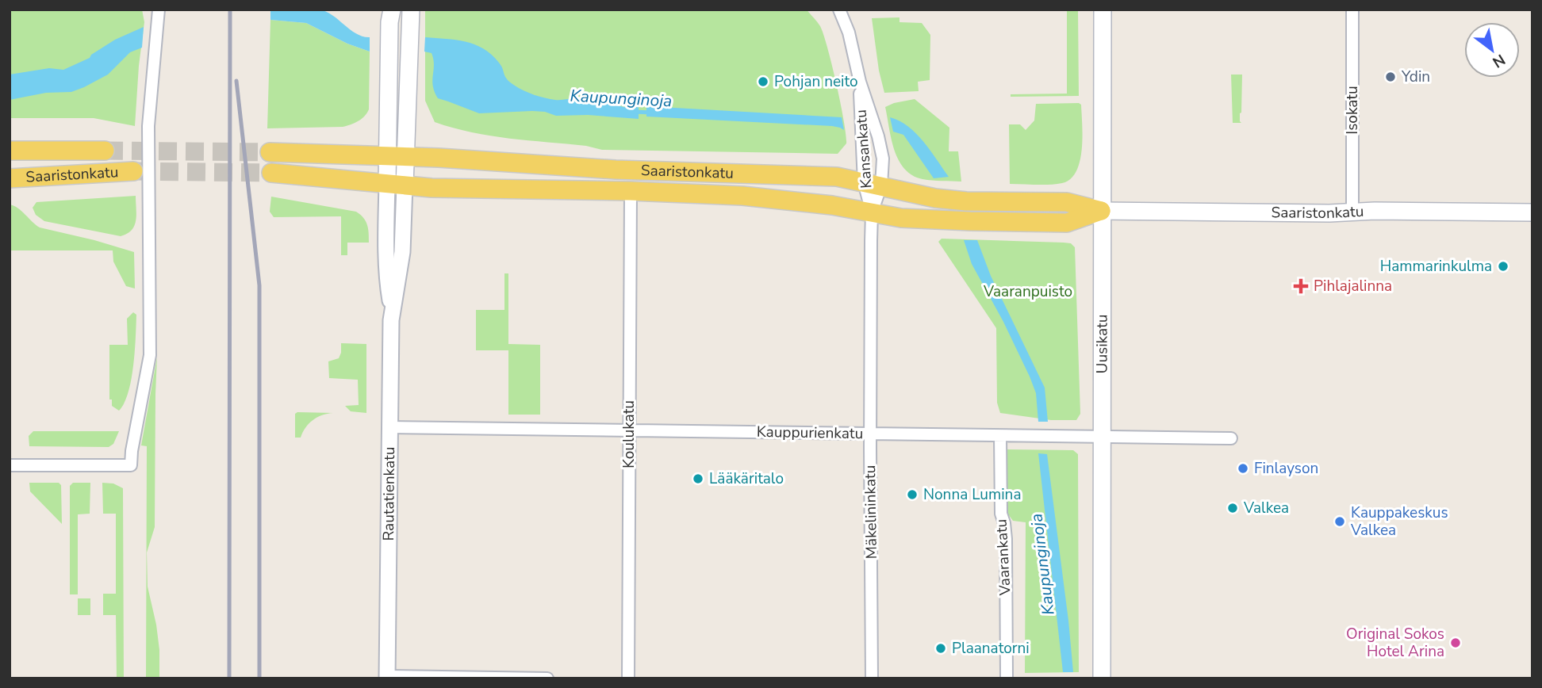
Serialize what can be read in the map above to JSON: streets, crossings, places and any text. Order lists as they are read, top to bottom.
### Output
{
  "streets": {
    "main road": ["Saaristonkatu", "Uusikatu", "Rautatienkatu"],
    "street": [
      "Isokatu",
      "Kansankatu",
      "Kauppurienkatu",
      "Koulukatu",
      "Mäkelininkatu",
      "Vaarankatu"
    ]
  },
  "crossings": [
    ["Isokatu", "Saaristonkatu"],
    ["Kansankatu", "Saaristonkatu"],
    ["Kansankatu", "Mäkelininkatu"],
    ["Saaristonkatu", "Uusikatu"],
    ["Saaristonkatu", "Koulukatu"],
    ["Saaristonkatu", "Rautatienkatu"],
    ["Saaristonkatu", "Mäkelininkatu"],
    ["Uusikatu", "Kauppurienkatu"],
    ["Kauppurienkatu", "Koulukatu"],
    ["Kauppurienkatu", "Rautatienkatu"],
    ["Kauppurienkatu", "Mäkelininkatu"],
    ["Kauppurienkatu", "Vaarankatu"]
  ],
  "water": ["Kaupunginoja"],
  "parks": ["Vaaranpuisto"],
  "places": {
    "other": [
      "Ydin",
      "Pohjan neito",
      "Hammarinkulma",
      "Finlayson",
      "Lääkäritalo",
      "Nonna Lumina",
      "Valkea",
      "Kauppakeskus Valkea",
      "Original Sokos Hotel Arina",
      "Plaanatorni"
    ],
    "health": ["Pihlajalinna"]
  },
  "north": "bottom right"
}
